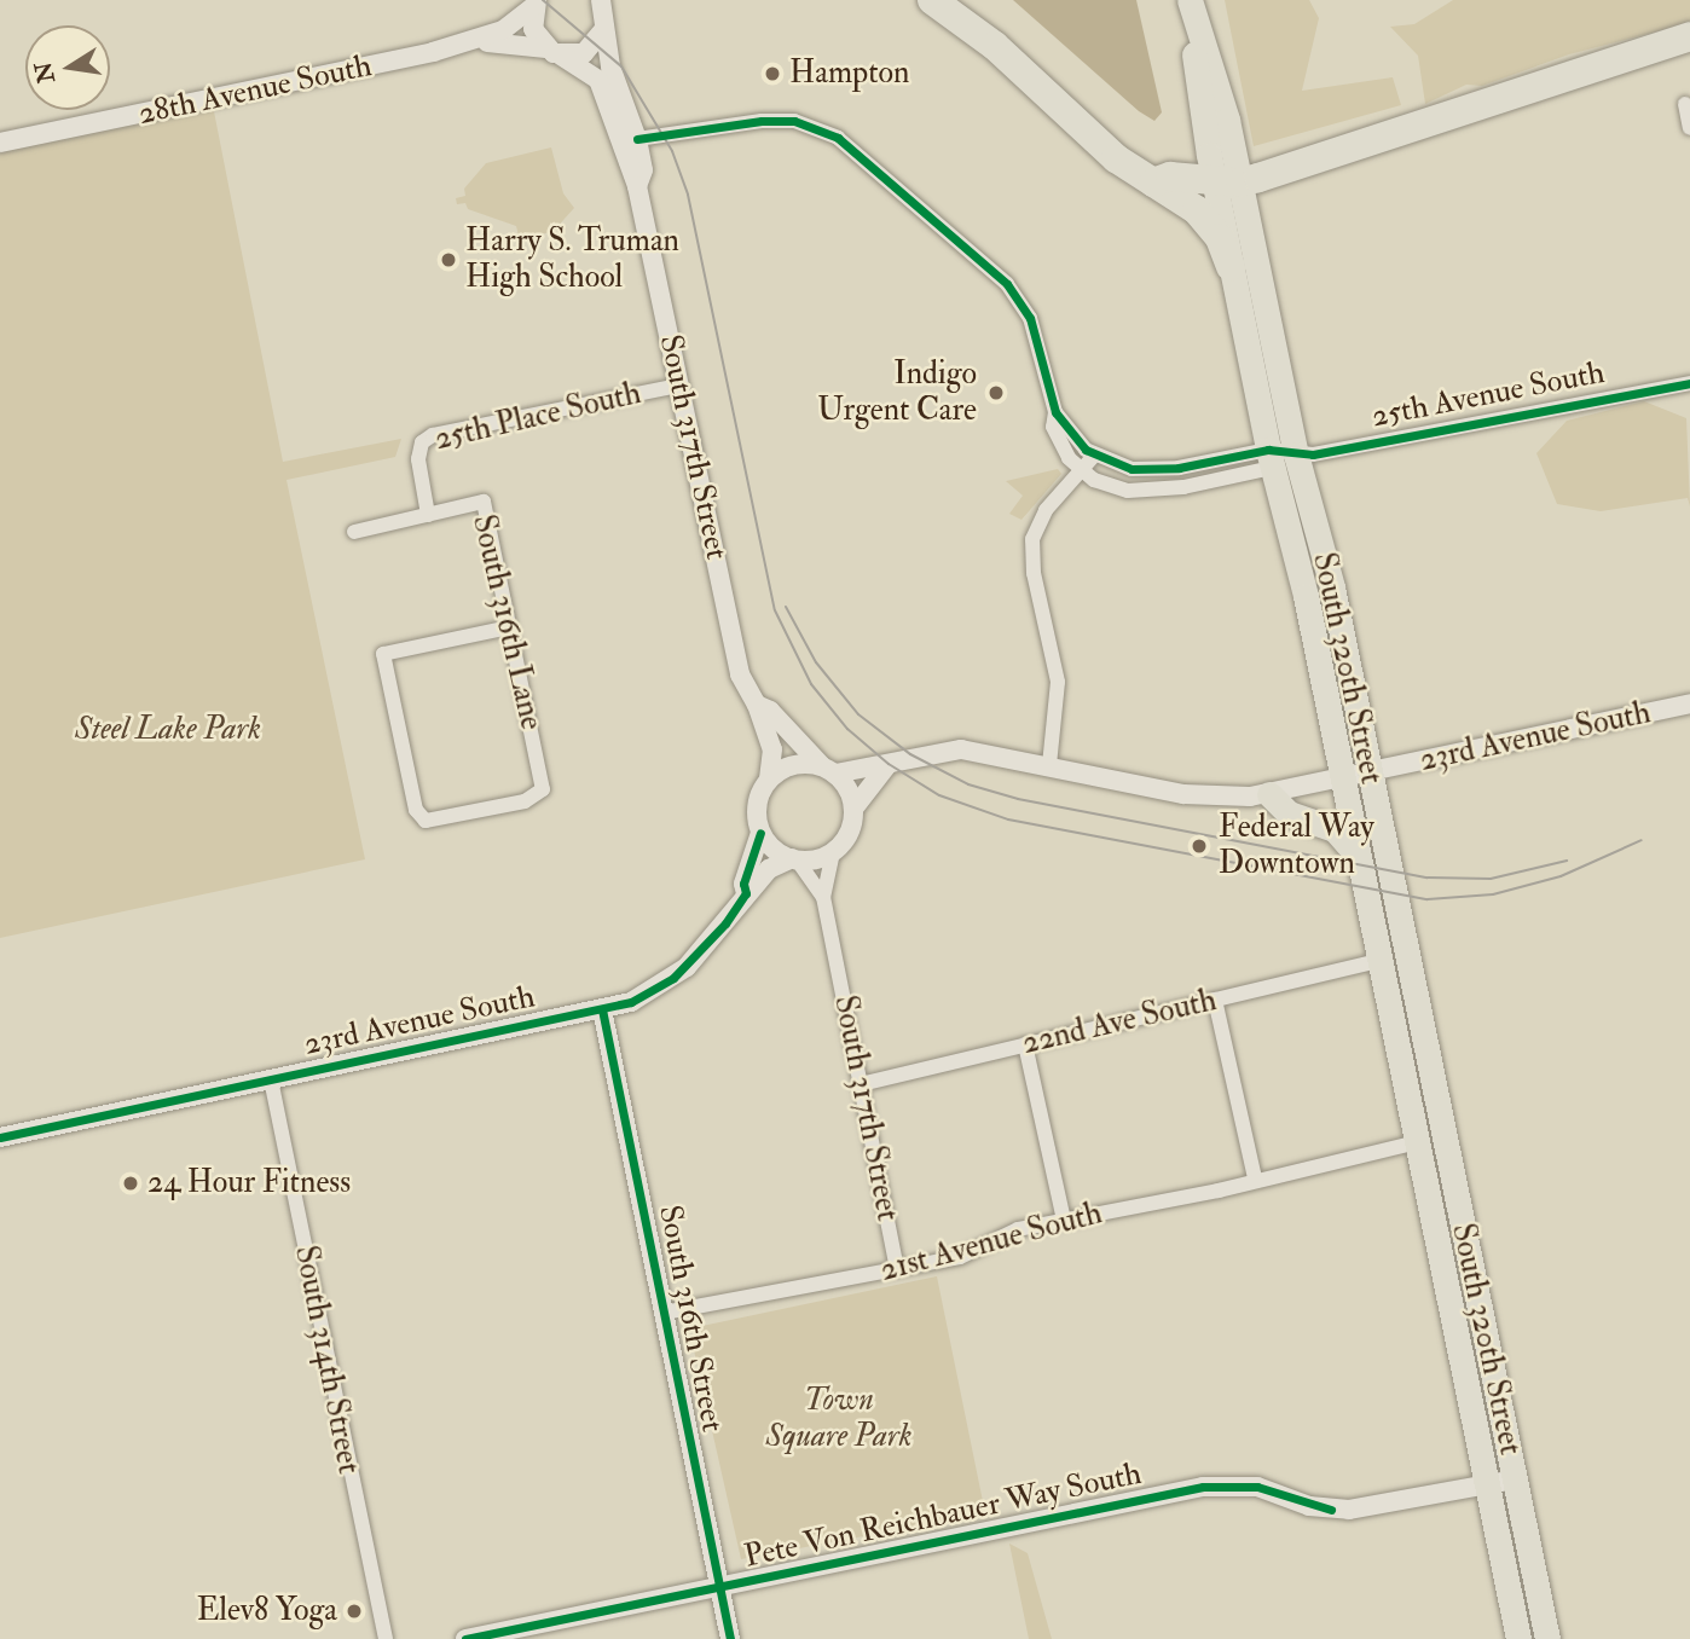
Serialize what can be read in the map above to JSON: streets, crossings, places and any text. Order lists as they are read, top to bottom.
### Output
{
  "streets": {
    "main road": ["South 320th Street"],
    "street": [
      "28th Avenue South",
      "25th Avenue South",
      "25th Place South",
      "South 317th Street",
      "South 316th Lane",
      "23rd Avenue South",
      "22nd Ave South",
      "21st Avenue South",
      "South 316th Street",
      "South 314th Street",
      "Pete Von Reichbauer Way South"
    ]
  },
  "crossings": [
    ["28th Avenue South", "South 317th Street"],
    ["25th Avenue South", "South 320th Street"],
    ["25th Place South", "South 317th Street"],
    ["25th Place South", "South 316th Lane"],
    ["South 317th Street", "23rd Avenue South"],
    ["South 317th Street", "22nd Ave South"],
    ["South 317th Street", "21st Avenue South"],
    ["South 320th Street", "23rd Avenue South"],
    ["South 320th Street", "22nd Ave South"],
    ["South 320th Street", "21st Avenue South"],
    ["South 320th Street", "Pete Von Reichbauer Way South"],
    ["23rd Avenue South", "South 316th Street"],
    ["23rd Avenue South", "South 314th Street"],
    ["21st Avenue South", "South 316th Street"],
    ["South 316th Street", "Pete Von Reichbauer Way South"]
  ],
  "parks": ["Steel Lake Park", "Town Square Park"],
  "places": [
    "Hampton",
    "Harry S. Truman High School",
    "Indigo Urgent Care",
    "Federal Way Downtown",
    "24 Hour Fitness",
    "Elev8 Yoga"
  ],
  "north": "left"
}
